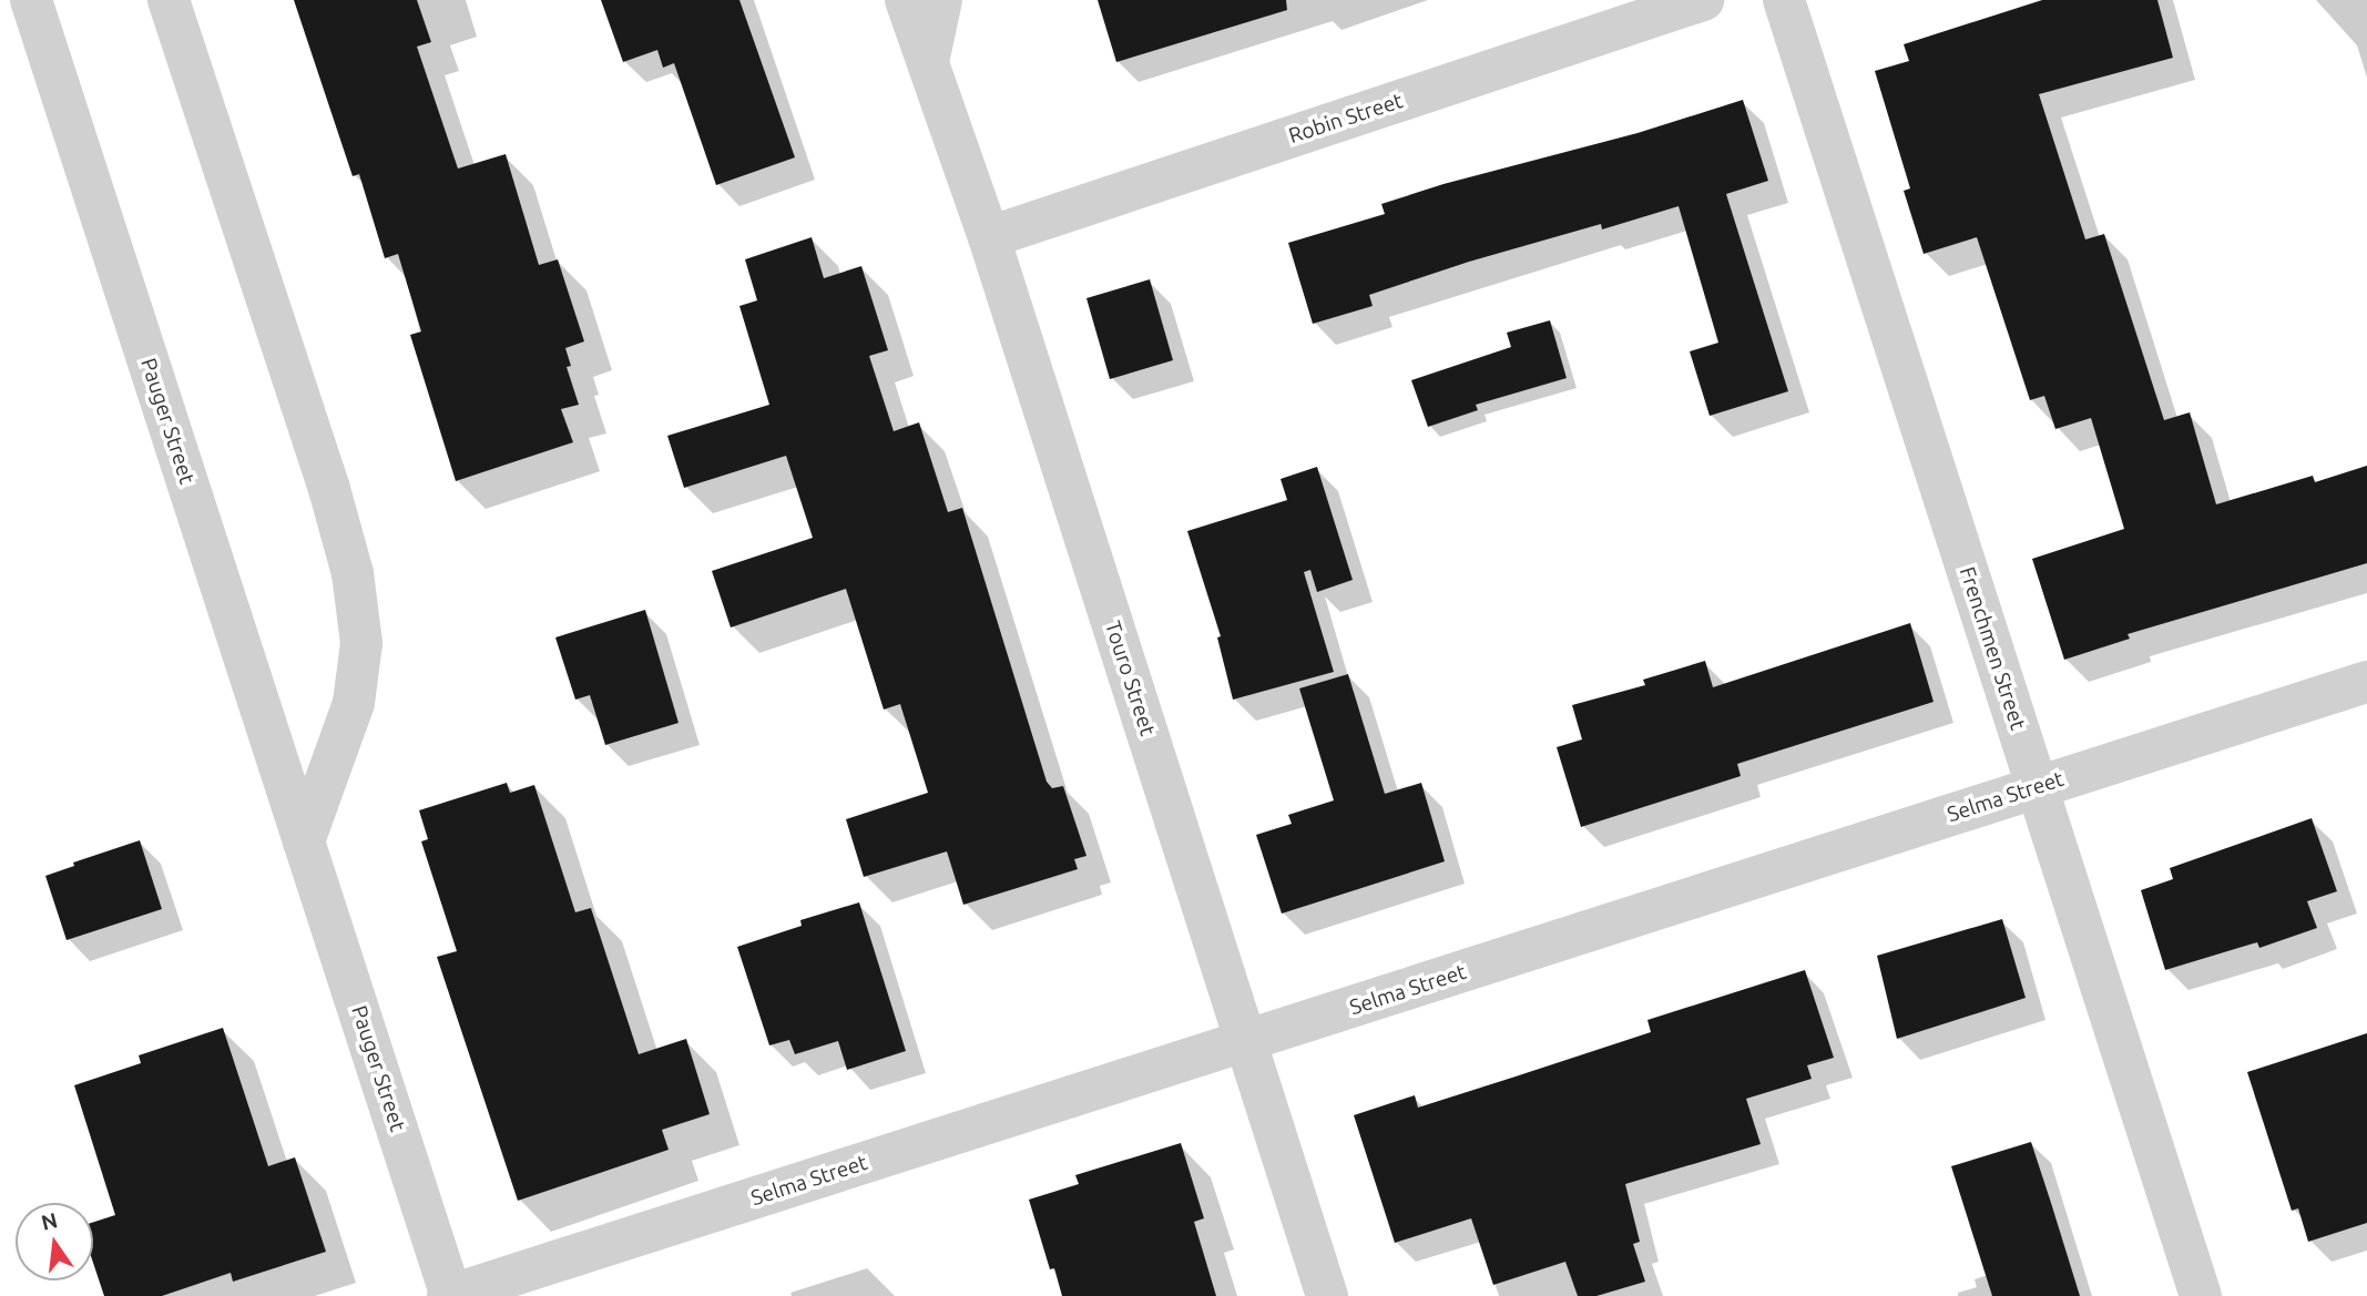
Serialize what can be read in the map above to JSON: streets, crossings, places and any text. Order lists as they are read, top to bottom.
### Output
{
  "streets": {
    "street": [
      "Robin Street",
      "Pauger Street",
      "Frenchmen Street",
      "Touro Street",
      "Selma Street"
    ]
  },
  "crossings": [
    ["Robin Street", "Touro Street"],
    ["Pauger Street", "Selma Street"],
    ["Frenchmen Street", "Selma Street"],
    ["Touro Street", "Selma Street"]
  ],
  "north": "top"
}
